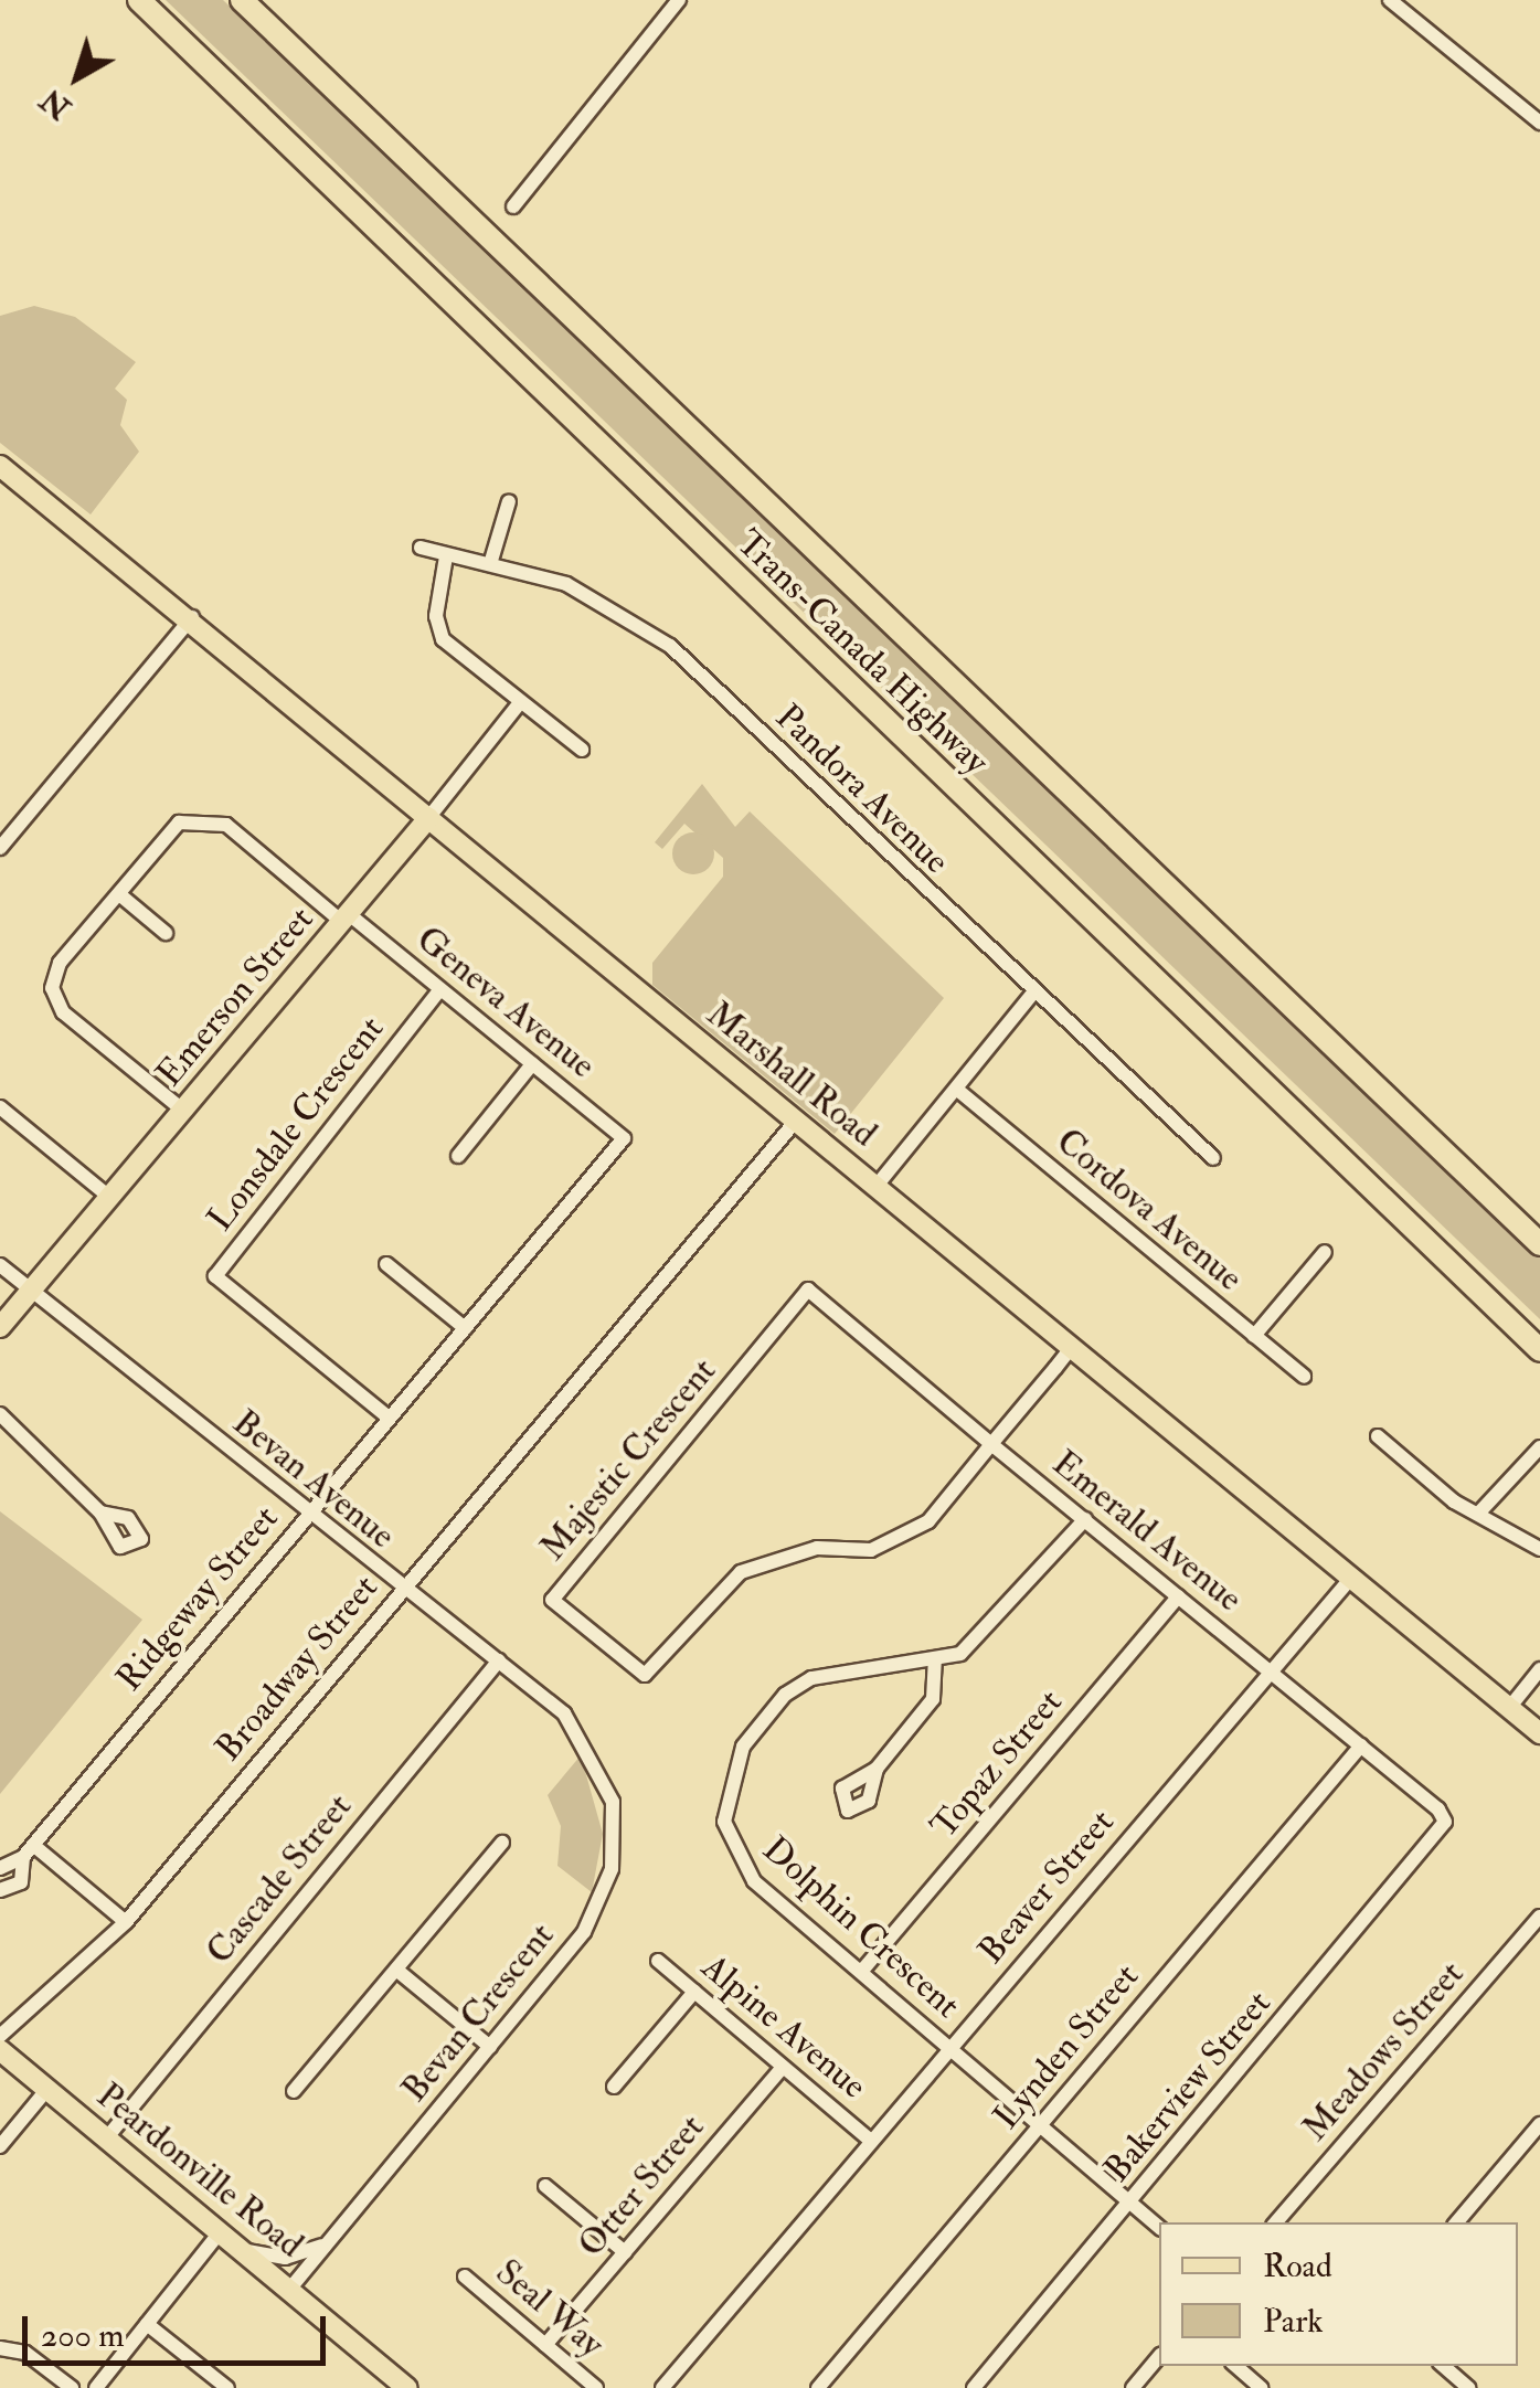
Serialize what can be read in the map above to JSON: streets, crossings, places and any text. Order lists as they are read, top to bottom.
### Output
{
  "streets": {
    "highway": ["Trans-Canada Highway"],
    "main road": ["Emerson Street", "Marshall Road", "Peardonville Road"],
    "street": [
      "Pandora Avenue",
      "Geneva Avenue",
      "Lonsdale Crescent",
      "Cordova Avenue",
      "Majestic Crescent",
      "Bevan Avenue",
      "Emerald Avenue",
      "Ridgeway Street",
      "Broadway Street",
      "Topaz Street",
      "Cascade Street",
      "Beaver Street",
      "Dolphin Crescent",
      "Bevan Crescent",
      "Alpine Avenue",
      "Lynden Street",
      "Meadows Street",
      "Bakerview Street",
      "Otter Street",
      "Seal Way"
    ]
  },
  "crossings": [
    ["Emerson Street", "Geneva Avenue"],
    ["Emerson Street", "Marshall Road"],
    ["Emerson Street", "Bevan Avenue"],
    ["Geneva Avenue", "Lonsdale Crescent"],
    ["Geneva Avenue", "Ridgeway Street"],
    ["Marshall Road", "Majestic Crescent"],
    ["Marshall Road", "Broadway Street"],
    ["Marshall Road", "Beaver Street"],
    ["Lonsdale Crescent", "Ridgeway Street"],
    ["Majestic Crescent", "Emerald Avenue"],
    ["Bevan Avenue", "Ridgeway Street"],
    ["Bevan Avenue", "Broadway Street"],
    ["Bevan Avenue", "Cascade Street"],
    ["Bevan Avenue", "Bevan Crescent"],
    ["Emerald Avenue", "Topaz Street"],
    ["Emerald Avenue", "Beaver Street"],
    ["Emerald Avenue", "Dolphin Crescent"],
    ["Emerald Avenue", "Lynden Street"],
    ["Emerald Avenue", "Bakerview Street"],
    ["Topaz Street", "Dolphin Crescent"],
    ["Cascade Street", "Peardonville Road"],
    ["Beaver Street", "Dolphin Crescent"],
    ["Beaver Street", "Alpine Avenue"],
    ["Dolphin Crescent", "Lynden Street"],
    ["Dolphin Crescent", "Bakerview Street"],
    ["Bevan Crescent", "Peardonville Road"],
    ["Alpine Avenue", "Otter Street"],
    ["Otter Street", "Seal Way"]
  ],
  "legend": ["Road", "Park"],
  "scale_bar": "200 m",
  "north": "bottom left"
}
